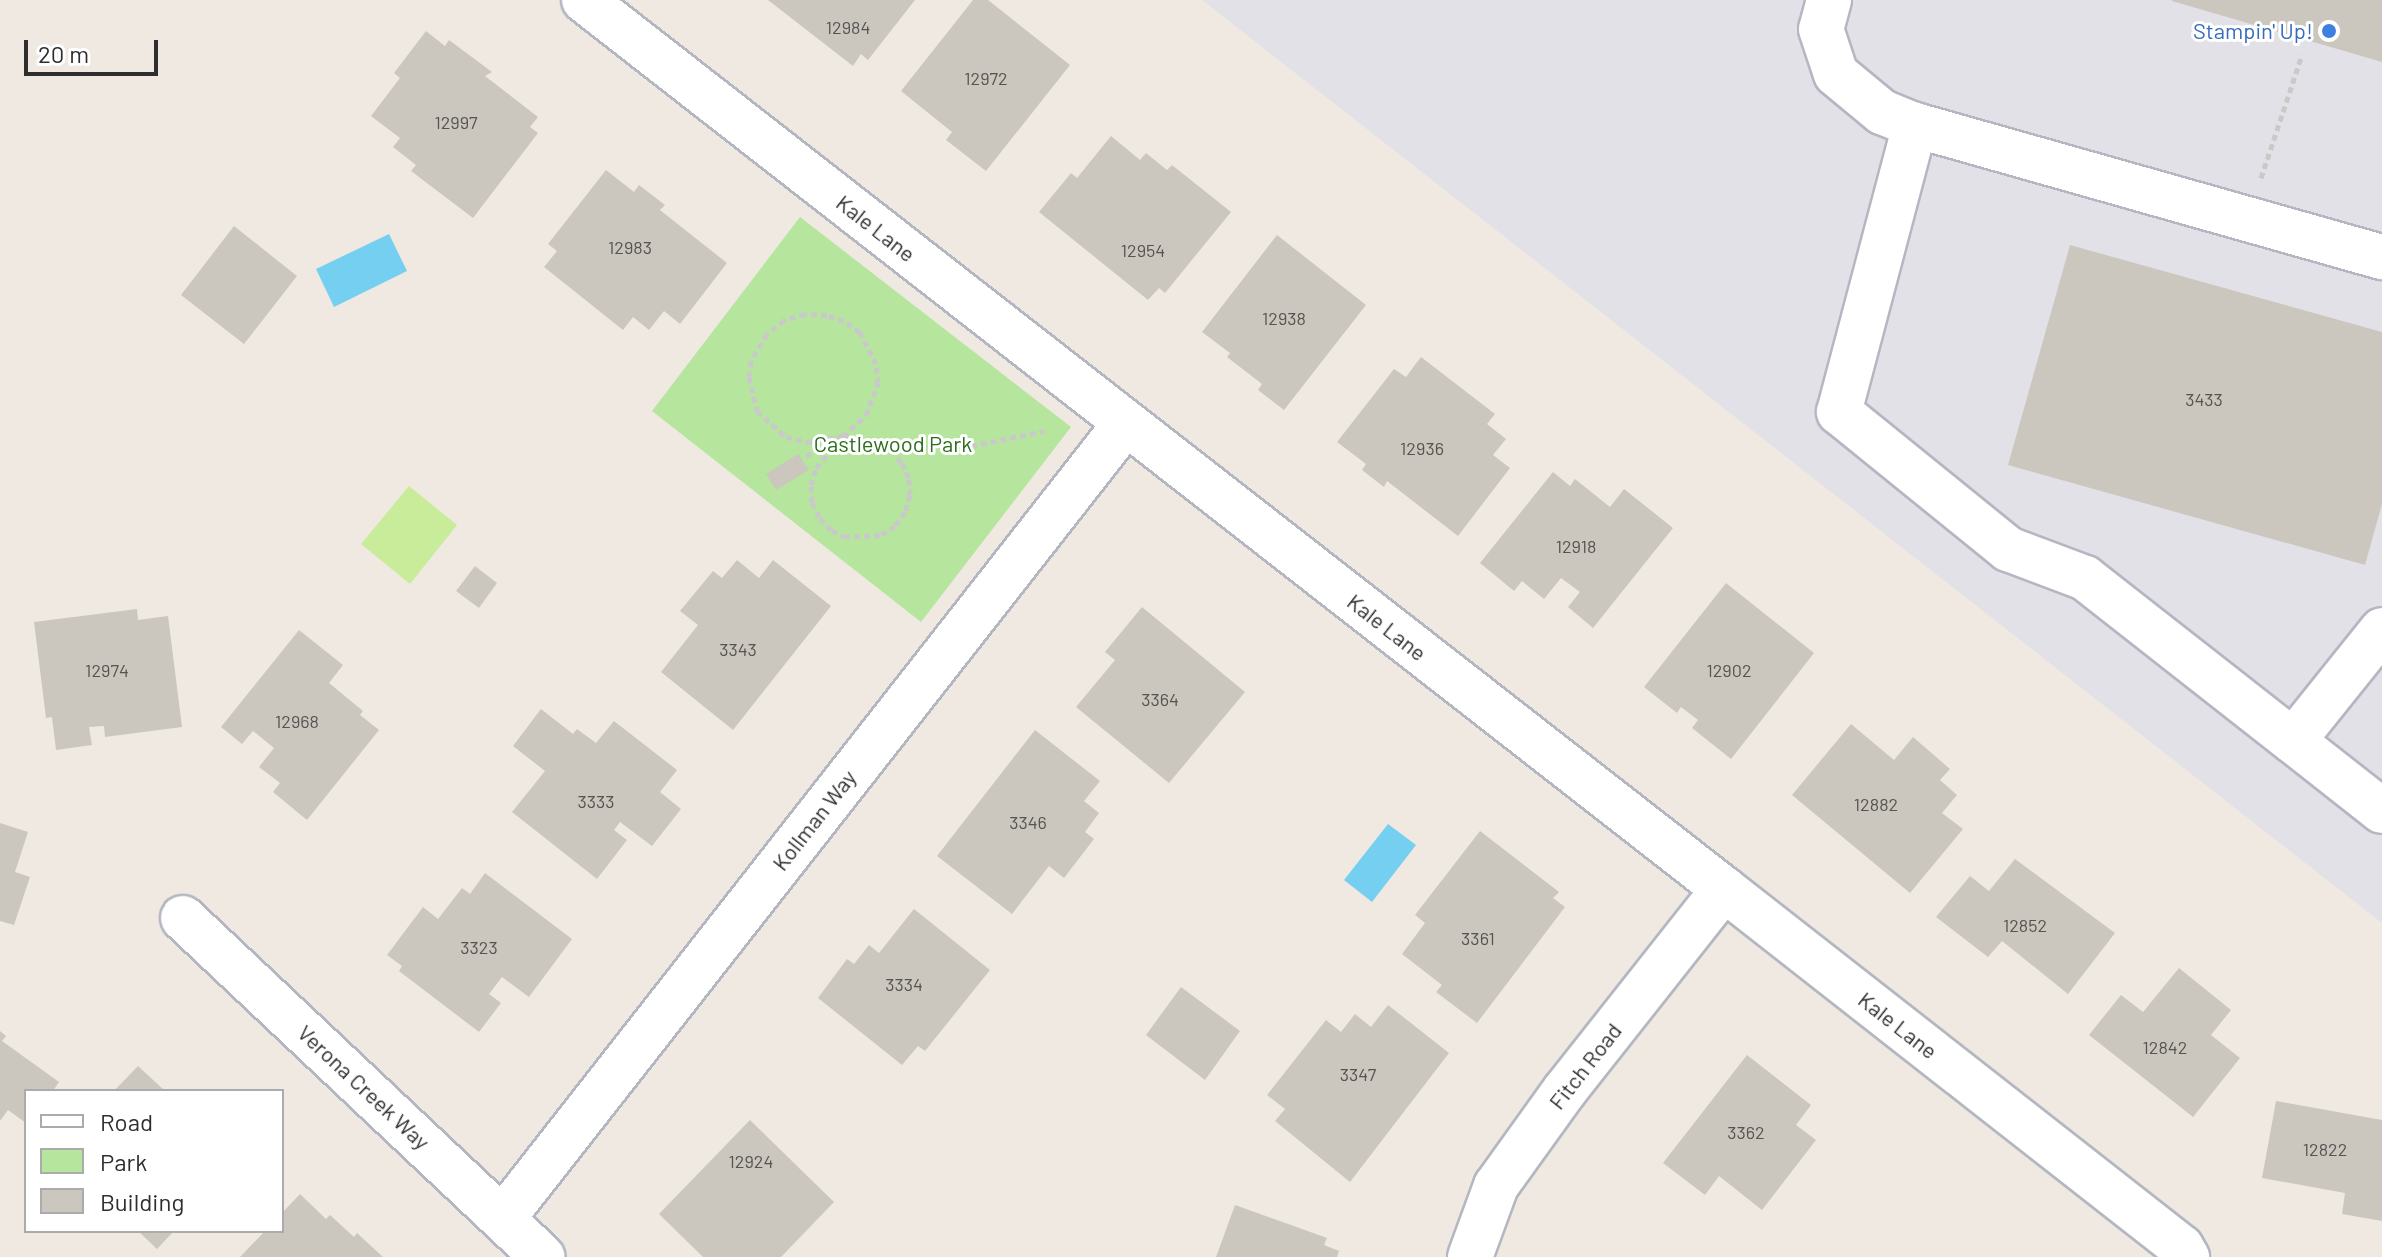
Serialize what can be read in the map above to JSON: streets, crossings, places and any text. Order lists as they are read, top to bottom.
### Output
{
  "streets": {
    "street": [
      "Kale Lane",
      "Kollman Way",
      "Fitch Road",
      "Verona Creek Way"
    ]
  },
  "crossings": [
    ["Kale Lane", "Kollman Way"],
    ["Kale Lane", "Fitch Road"],
    ["Kollman Way", "Verona Creek Way"]
  ],
  "parks": ["Castlewood Park"],
  "places": ["Stampin' Up!"],
  "house_numbers": [
    "12984",
    "12972",
    "12997",
    "12983",
    "12954",
    "12938",
    "3433",
    "12936",
    "12918",
    "3343",
    "12974",
    "12902",
    "3364",
    "12968",
    "3333",
    "12882",
    "3346",
    "12852",
    "3361",
    "3323",
    "3334",
    "12842",
    "3347",
    "3362",
    "12822",
    "12924"
  ],
  "legend": ["Road", "Park", "Building"],
  "scale_bar": "20 m"
}
